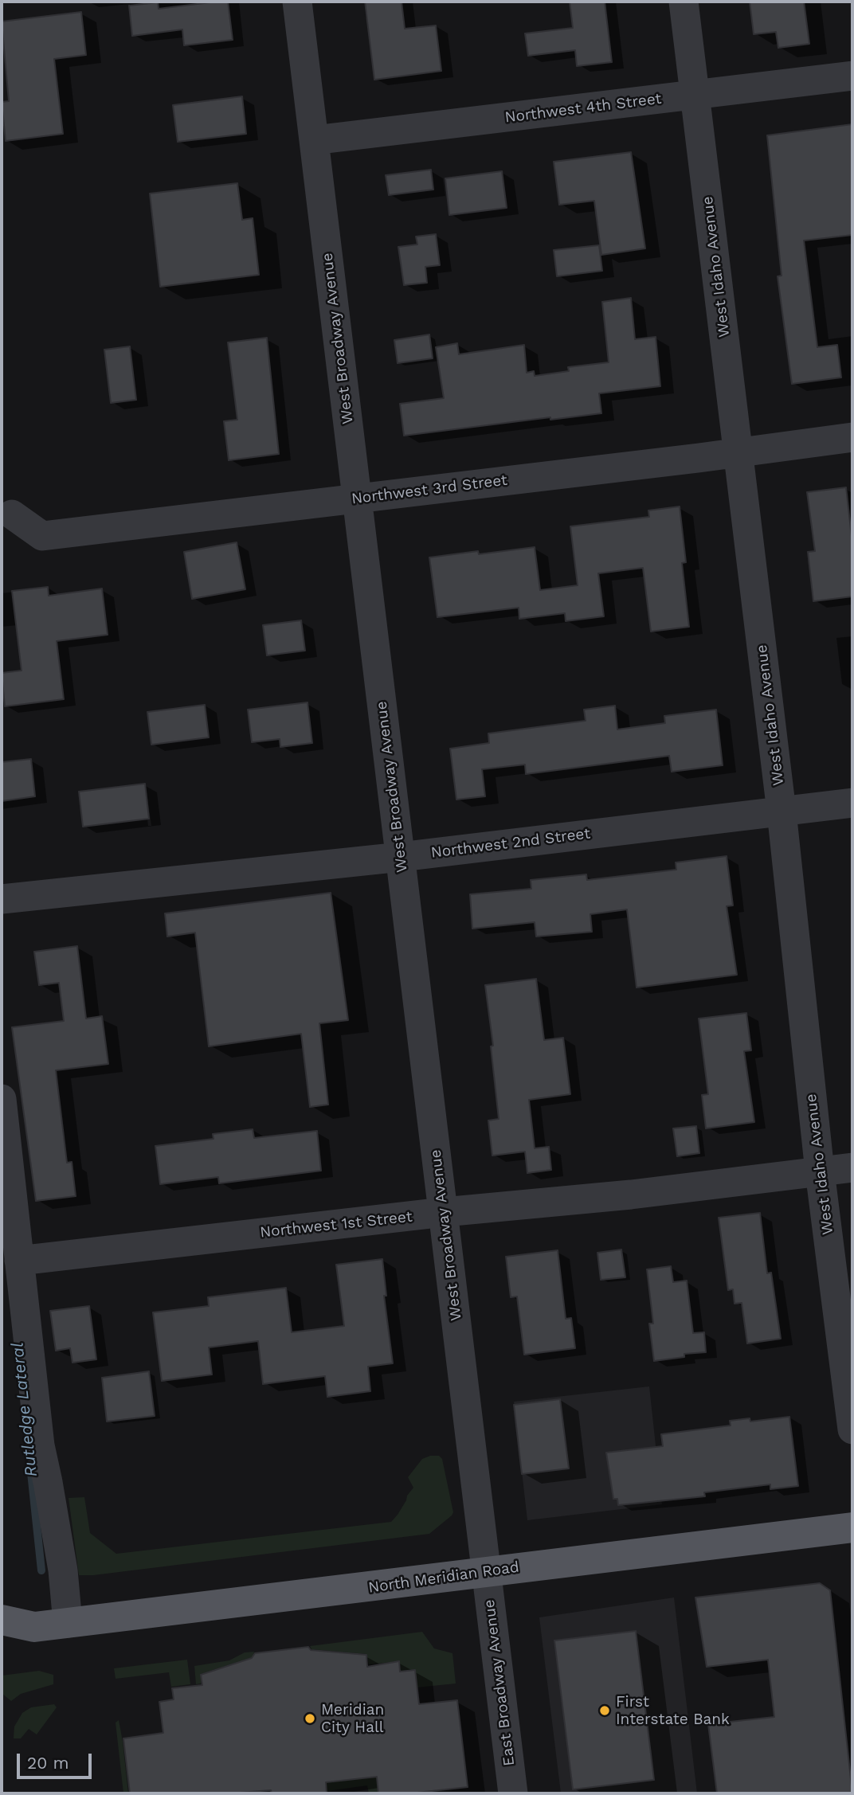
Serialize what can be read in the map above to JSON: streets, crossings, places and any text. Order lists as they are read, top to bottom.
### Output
{
  "streets": {
    "main road": ["North Meridian Road"],
    "street": [
      "Northwest 4th Street",
      "West Idaho Avenue",
      "West Broadway Avenue",
      "Northwest 3rd Street",
      "Northwest 2nd Street",
      "Northwest 1st Street",
      "East Broadway Avenue"
    ]
  },
  "crossings": [
    ["Northwest 4th Street", "West Idaho Avenue"],
    ["Northwest 4th Street", "West Broadway Avenue"],
    ["West Idaho Avenue", "Northwest 3rd Street"],
    ["West Idaho Avenue", "Northwest 2nd Street"],
    ["West Idaho Avenue", "Northwest 1st Street"],
    ["West Broadway Avenue", "Northwest 3rd Street"],
    ["West Broadway Avenue", "Northwest 2nd Street"],
    ["West Broadway Avenue", "Northwest 1st Street"],
    ["West Broadway Avenue", "North Meridian Road"],
    ["West Broadway Avenue", "East Broadway Avenue"],
    ["North Meridian Road", "East Broadway Avenue"]
  ],
  "water": ["Rutledge Lateral"],
  "places": ["First Interstate Bank", "Meridian City Hall"],
  "scale_bar": "20 m"
}
